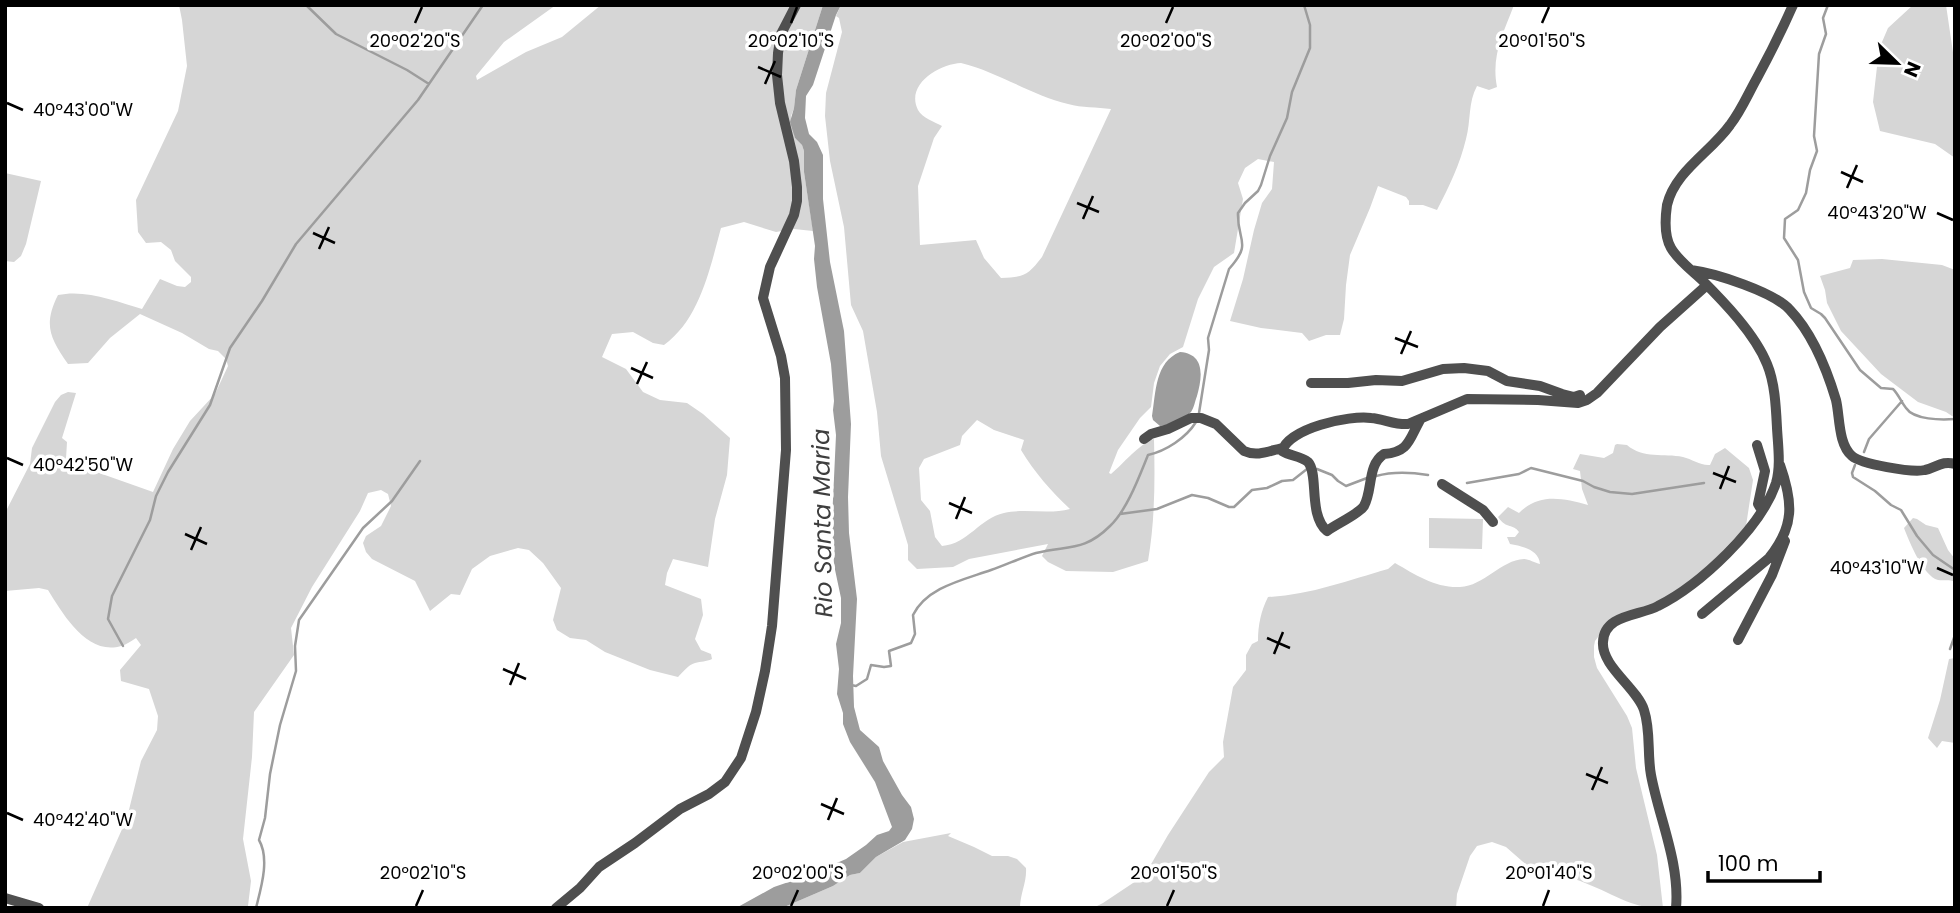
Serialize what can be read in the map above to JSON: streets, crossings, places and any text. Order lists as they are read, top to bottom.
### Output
{
  "water": ["Rio Santa Maria"],
  "scale_bar": "100 m",
  "north": "bottom right",
  "coordinates": [
    "20°02'20\"S",
    "20°02'10\"S",
    "20°02'00\"S",
    "20°01'50\"S",
    "40°43'00\"W",
    "40°43'20\"W",
    "40°42'50\"W",
    "40°43'10\"W",
    "40°42'40\"W",
    "20°01'40\"S"
  ]
}
